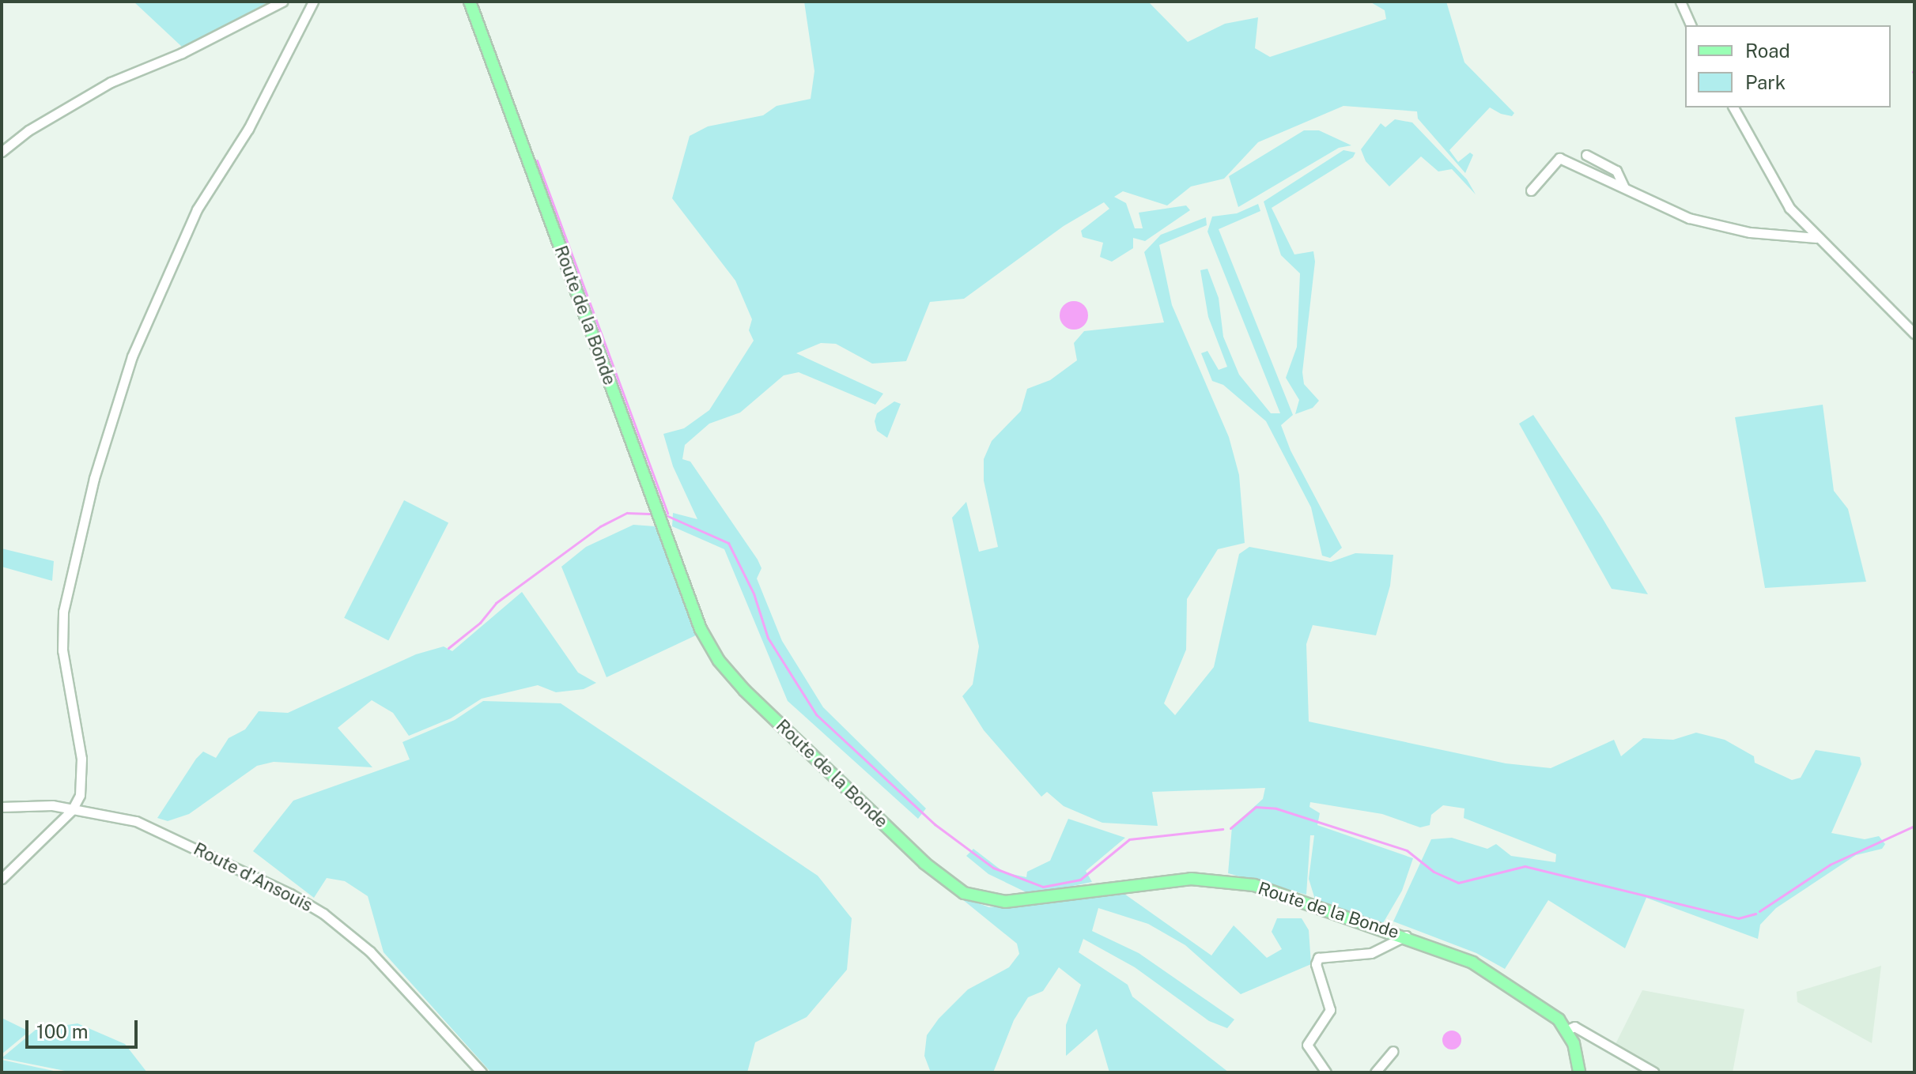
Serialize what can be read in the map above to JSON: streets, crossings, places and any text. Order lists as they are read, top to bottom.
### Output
{
  "streets": {
    "main road": ["Route de la Bonde"],
    "street": ["Route d'Ansouis"]
  },
  "legend": ["Road", "Park"],
  "scale_bar": "100 m"
}
